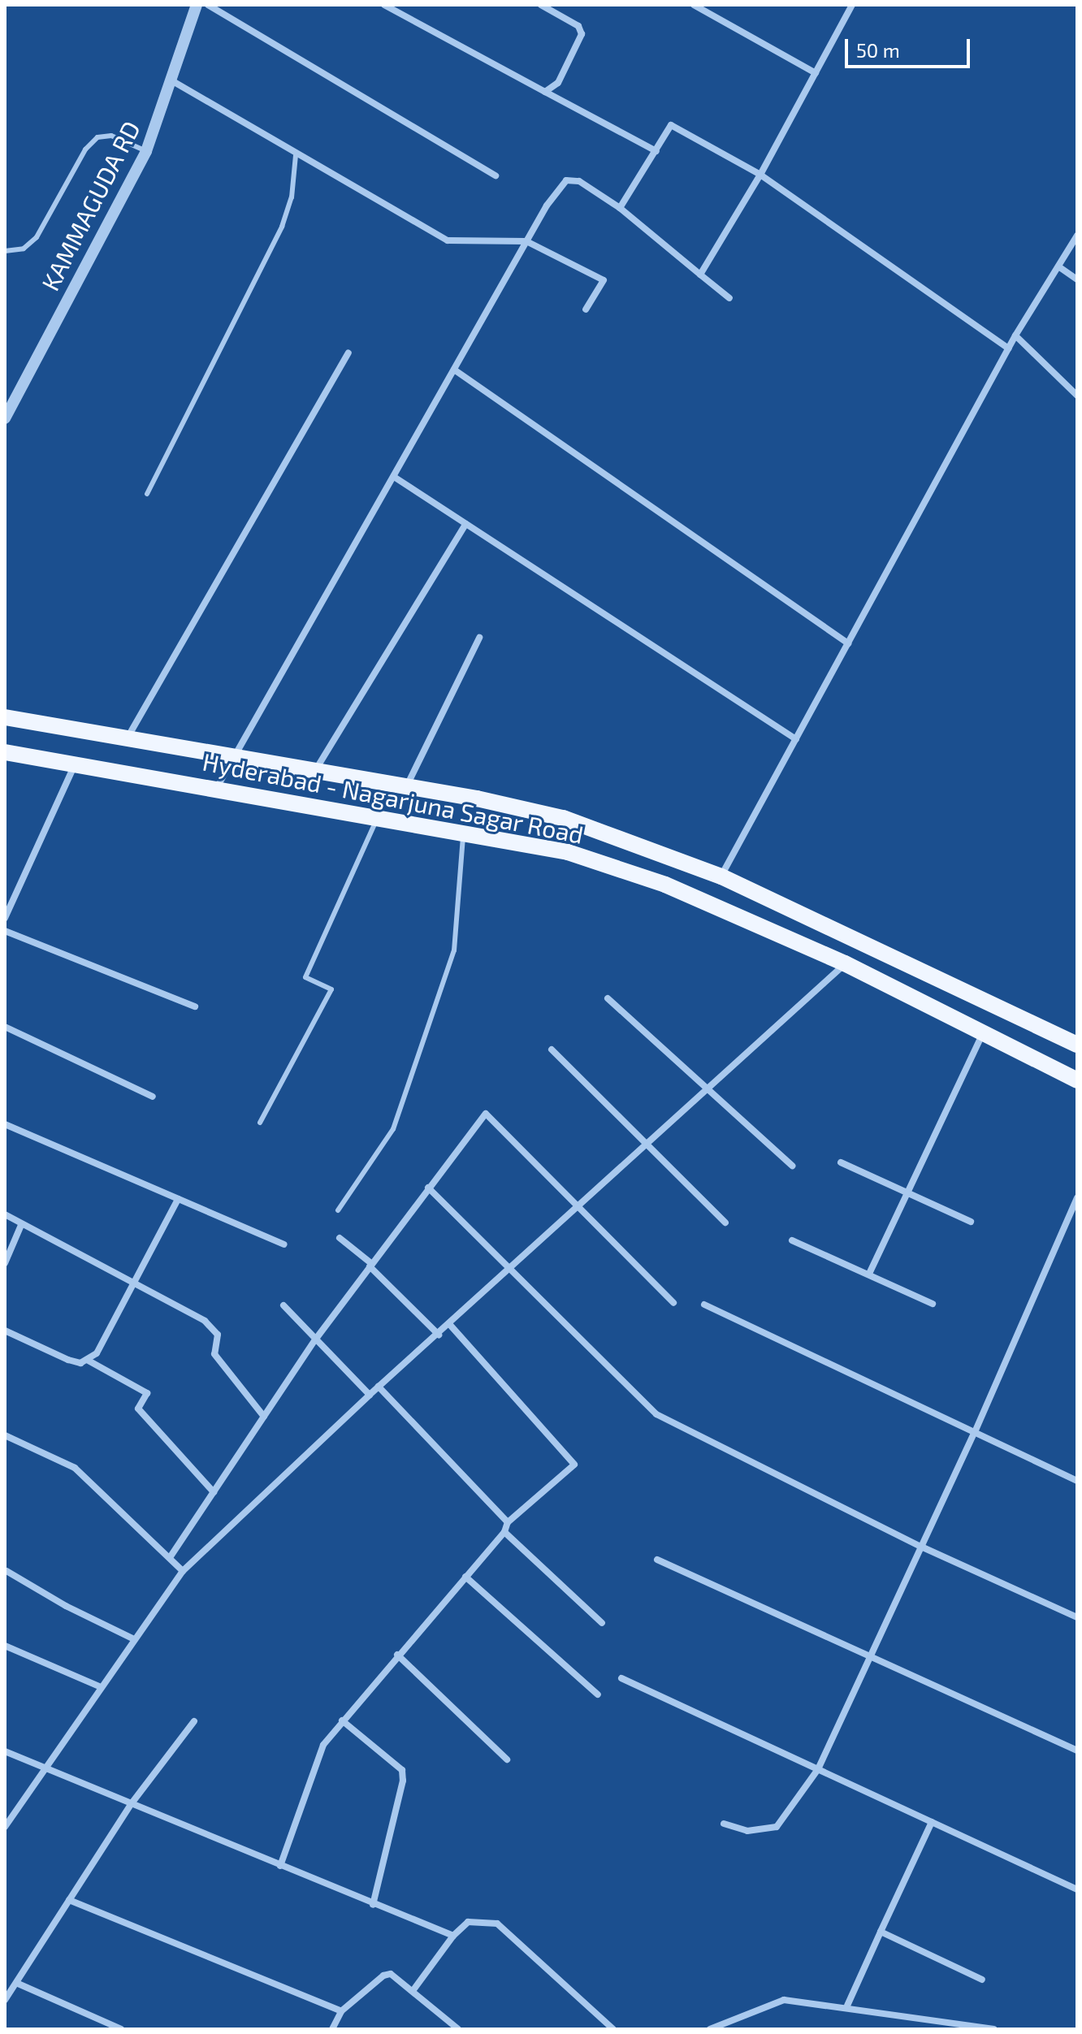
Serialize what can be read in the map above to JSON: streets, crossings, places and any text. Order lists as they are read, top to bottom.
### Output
{
  "streets": {
    "main road": ["Hyderabad - Nagarjuna Sagar Road"],
    "street": ["KAMMAGUDA RD"]
  },
  "scale_bar": "50 m"
}
